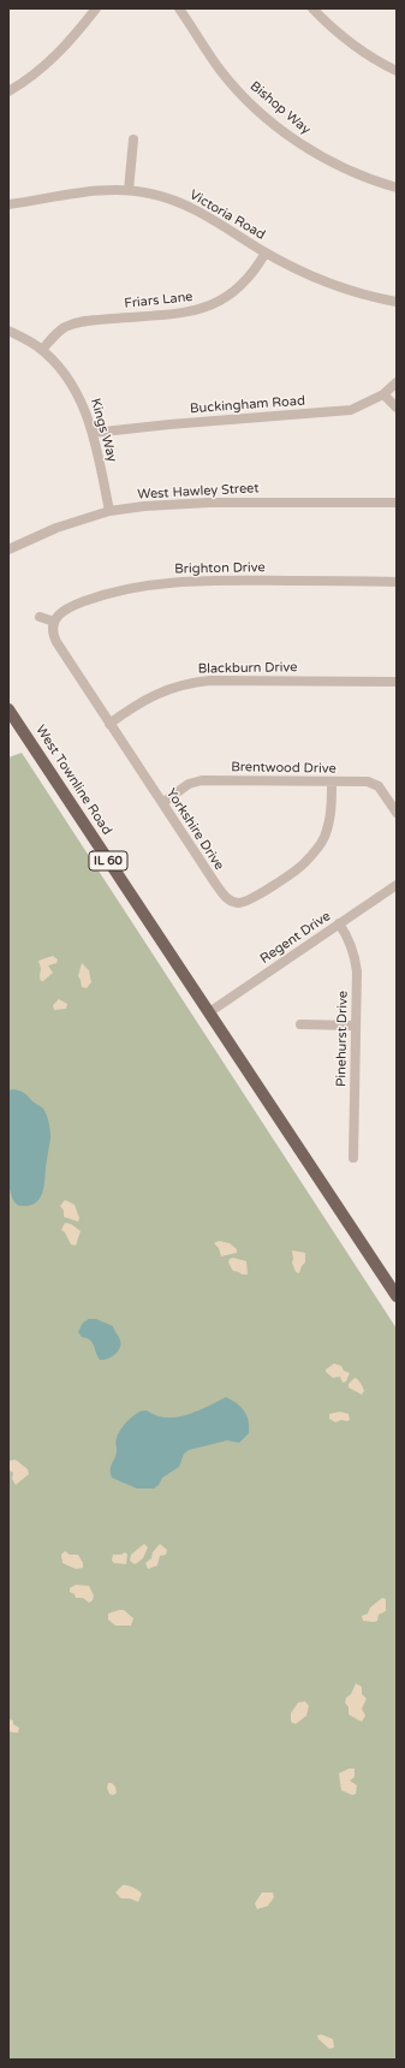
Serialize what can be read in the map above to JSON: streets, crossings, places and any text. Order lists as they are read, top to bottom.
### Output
{
  "streets": {
    "main road": ["West Townline Road", "IL 60"],
    "street": [
      "Bishop Way",
      "Victoria Road",
      "Friars Lane",
      "Buckingham Road",
      "Kings Way",
      "West Hawley Street",
      "Brighton Drive",
      "Blackburn Drive",
      "Brentwood Drive",
      "Yorkshire Drive",
      "Regent Drive",
      "Pinehurst Drive"
    ]
  },
  "crossings": [
    ["Victoria Road", "Friars Lane"],
    ["Friars Lane", "Kings Way"],
    ["Buckingham Road", "Kings Way"],
    ["Kings Way", "West Hawley Street"],
    ["Brighton Drive", "Yorkshire Drive"],
    ["Blackburn Drive", "Yorkshire Drive"],
    ["Brentwood Drive", "Yorkshire Drive"],
    ["West Townline Road", "IL 60"],
    ["West Townline Road", "Regent Drive"],
    ["IL 60", "Regent Drive"],
    ["Regent Drive", "Pinehurst Drive"]
  ]
}
